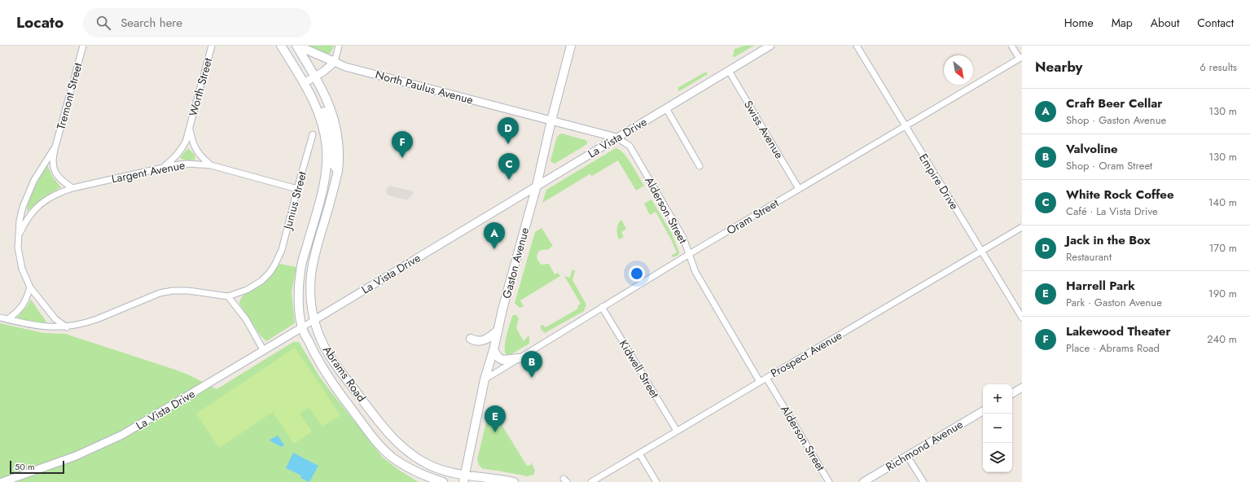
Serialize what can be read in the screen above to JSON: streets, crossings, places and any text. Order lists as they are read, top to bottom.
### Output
{
  "streets": {
    "main road": ["Gaston Avenue", "Abrams Road"],
    "street": [
      "Worth Street",
      "North Paulus Avenue",
      "Tremont Street",
      "Swiss Avenue",
      "La Vista Drive",
      "Largent Avenue",
      "Empire Drive",
      "Junius Street",
      "Alderson Street",
      "Oram Street",
      "Prospect Avenue",
      "Kidwell Street",
      "Richmond Avenue"
    ]
  },
  "crossings": [
    ["Worth Street", "Largent Avenue"],
    ["North Paulus Avenue", "Alderson Street"],
    ["North Paulus Avenue", "Gaston Avenue"],
    ["Tremont Street", "Largent Avenue"],
    ["Swiss Avenue", "La Vista Drive"],
    ["Swiss Avenue", "Oram Street"],
    ["La Vista Drive", "Alderson Street"],
    ["La Vista Drive", "Gaston Avenue"],
    ["La Vista Drive", "Abrams Road"],
    ["Largent Avenue", "Junius Street"],
    ["Empire Drive", "Oram Street"],
    ["Empire Drive", "Prospect Avenue"],
    ["Alderson Street", "Oram Street"],
    ["Alderson Street", "Gaston Avenue"],
    ["Alderson Street", "Prospect Avenue"],
    ["Oram Street", "Gaston Avenue"],
    ["Oram Street", "Kidwell Street"],
    ["Gaston Avenue", "Abrams Road"],
    ["Prospect Avenue", "Kidwell Street"]
  ],
  "scale_bar": "50 m",
  "north": "bottom right",
  "page": {
    "header": "Locato",
    "search": "Search here",
    "nav": [
      "Home",
      "Map",
      "About",
      "Contact"
    ],
    "heading": ["Nearby", "6 results"],
    "list": [
      {
        "mark": "A",
        "name": "Craft Beer Cellar",
        "note": "Shop · Gaston Avenue",
        "value": "130 m"
      },
      {
        "mark": "B",
        "name": "Valvoline",
        "note": "Shop · Oram Street",
        "value": "130 m"
      },
      {
        "mark": "C",
        "name": "White Rock Coffee",
        "note": "Café · La Vista Drive",
        "value": "140 m"
      },
      {
        "mark": "D",
        "name": "Jack in the Box",
        "note": "Restaurant",
        "value": "170 m"
      },
      {
        "mark": "E",
        "name": "Harrell Park",
        "note": "Park · Gaston Avenue",
        "value": "190 m"
      },
      {
        "mark": "F",
        "name": "Lakewood Theater",
        "note": "Place · Abrams Road",
        "value": "240 m"
      }
    ],
    "pins": [
      "D",
      "F",
      "C",
      "A",
      "B",
      "E"
    ],
    "map_buttons": ["+", "−"],
    "scale": "50 m"
  }
}
